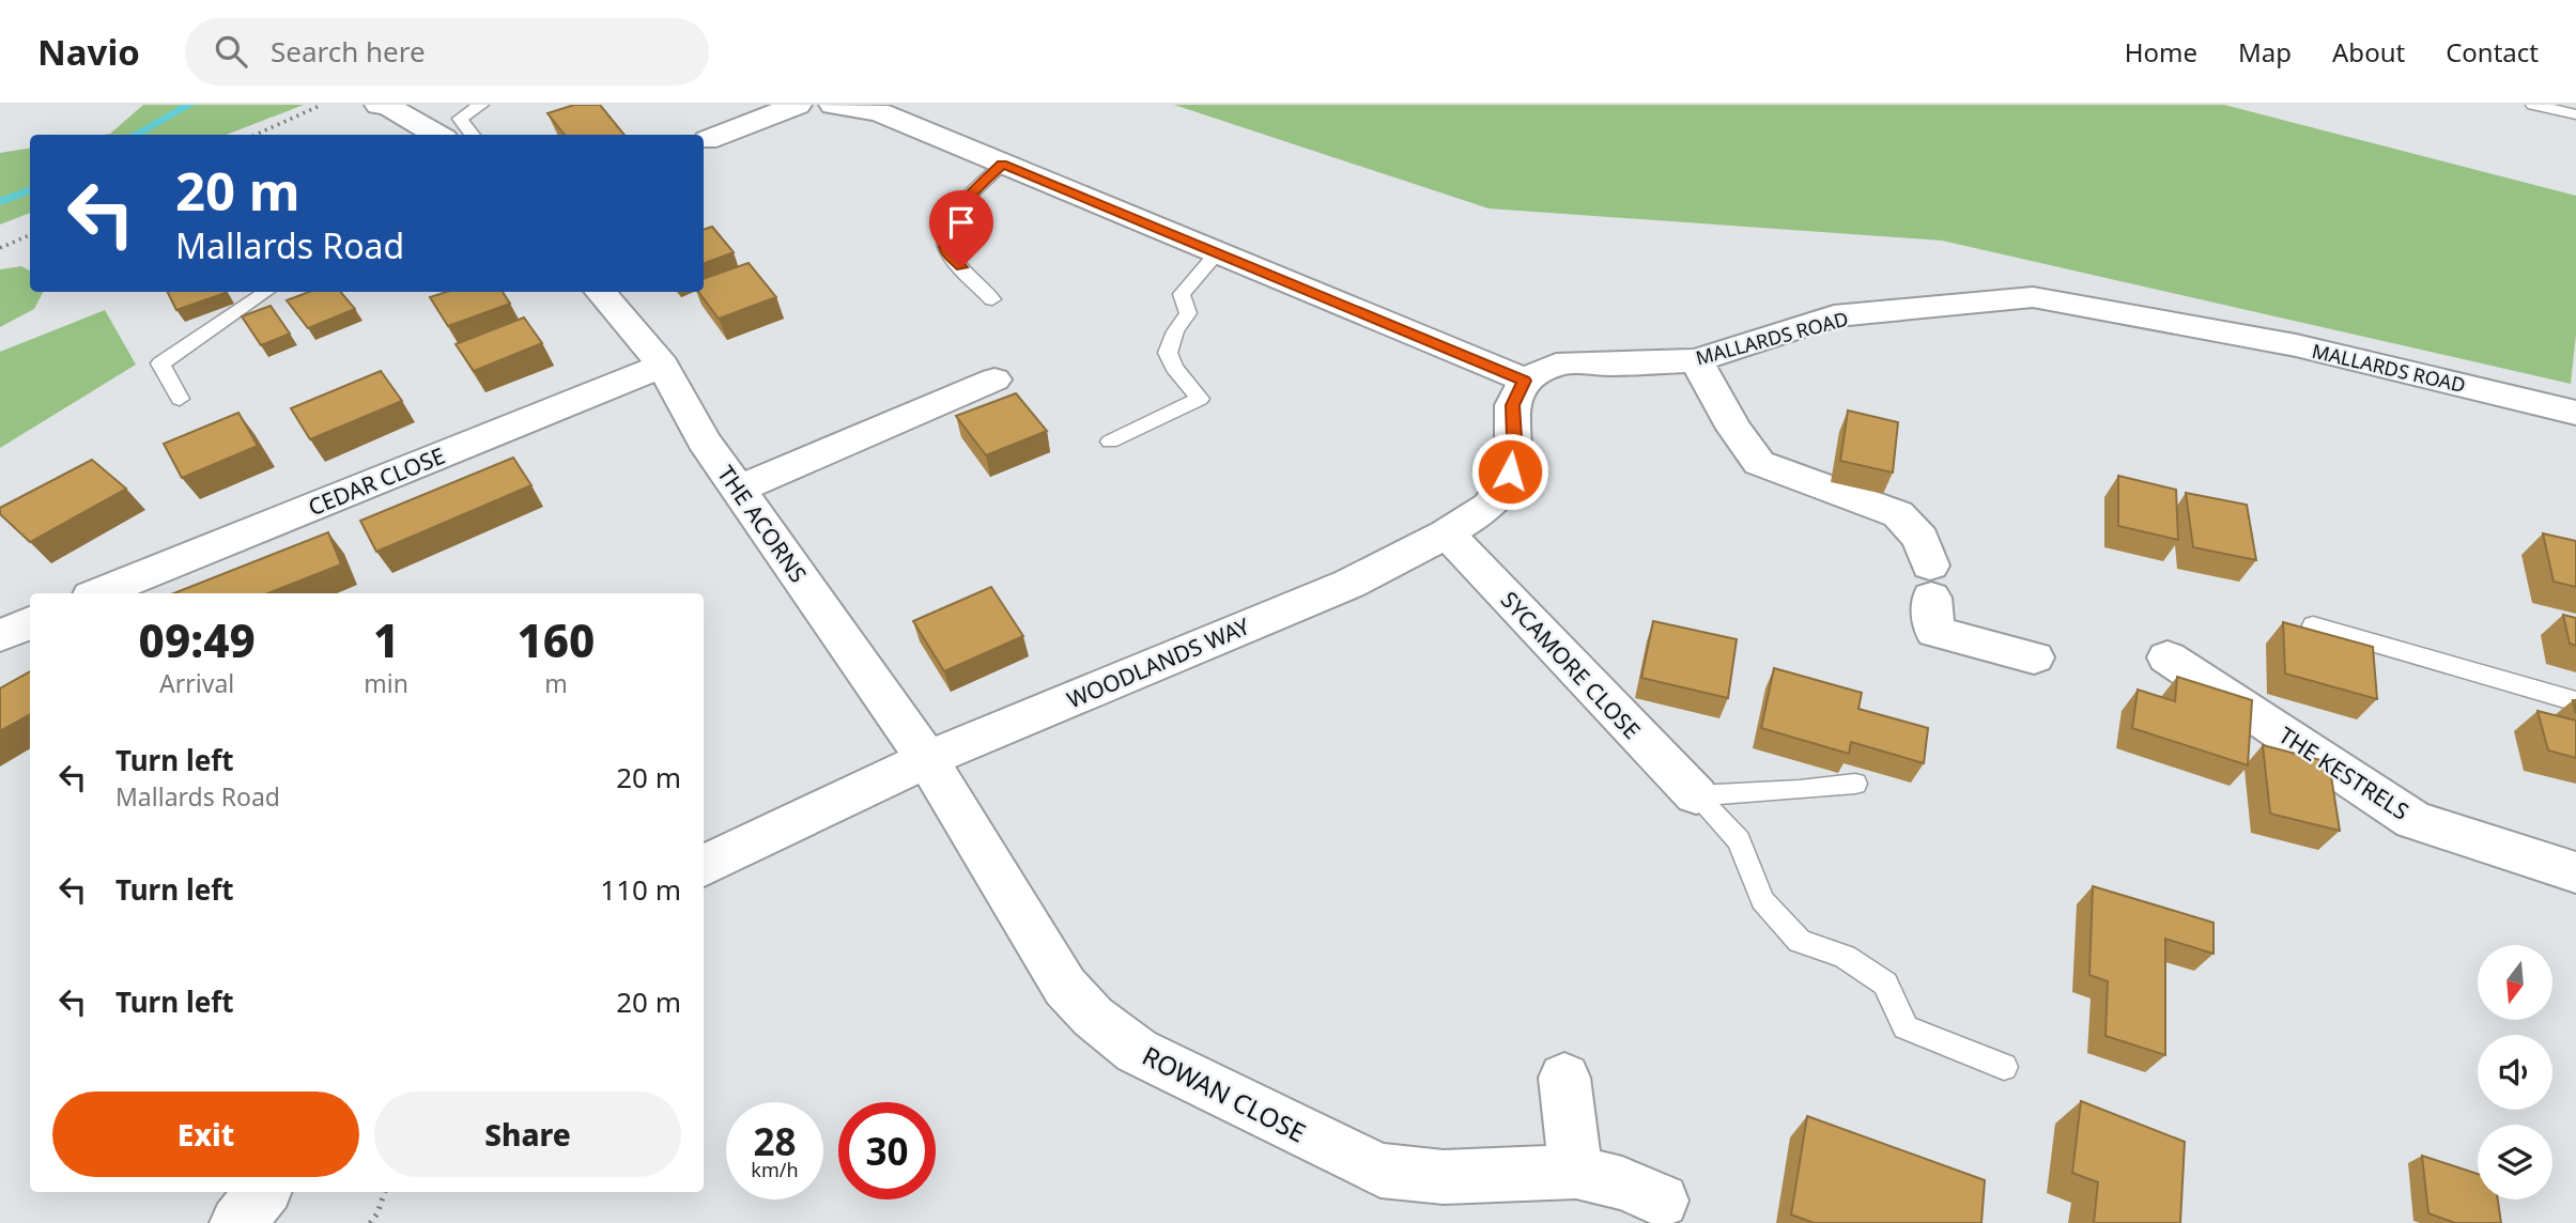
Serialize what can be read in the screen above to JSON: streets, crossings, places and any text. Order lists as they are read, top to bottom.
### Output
{
  "streets": {
    "street": [
      "MALLARDS ROAD",
      "CEDAR CLOSE",
      "THE ACORNS",
      "WOODLANDS WAY",
      "SYCAMORE CLOSE",
      "THE KESTRELS",
      "ROWAN CLOSE"
    ]
  },
  "crossings": [
    ["MALLARDS ROAD", "WOODLANDS WAY"],
    ["CEDAR CLOSE", "THE ACORNS"],
    ["THE ACORNS", "WOODLANDS WAY"],
    ["THE ACORNS", "ROWAN CLOSE"],
    ["WOODLANDS WAY", "SYCAMORE CLOSE"],
    ["WOODLANDS WAY", "ROWAN CLOSE"]
  ],
  "north": "bottom",
  "page": {
    "header": "Navio",
    "search": "Search here",
    "nav": [
      "Home",
      "Map",
      "About",
      "Contact"
    ],
    "turn": ["20 m", "Mallards Road"],
    "eta": [
      "09:49",
      "Arrival",
      "1",
      "min",
      "160",
      "m"
    ],
    "list": [
      {
        "name": "Turn left",
        "note": "Mallards Road",
        "value": "20 m"
      },
      {
        "name": "Turn left",
        "value": "110 m"
      },
      {
        "name": "Turn left",
        "value": "20 m"
      }
    ],
    "buttons": ["Exit", "Share"],
    "speed": "28 km/h",
    "limit": "30"
  }
}
